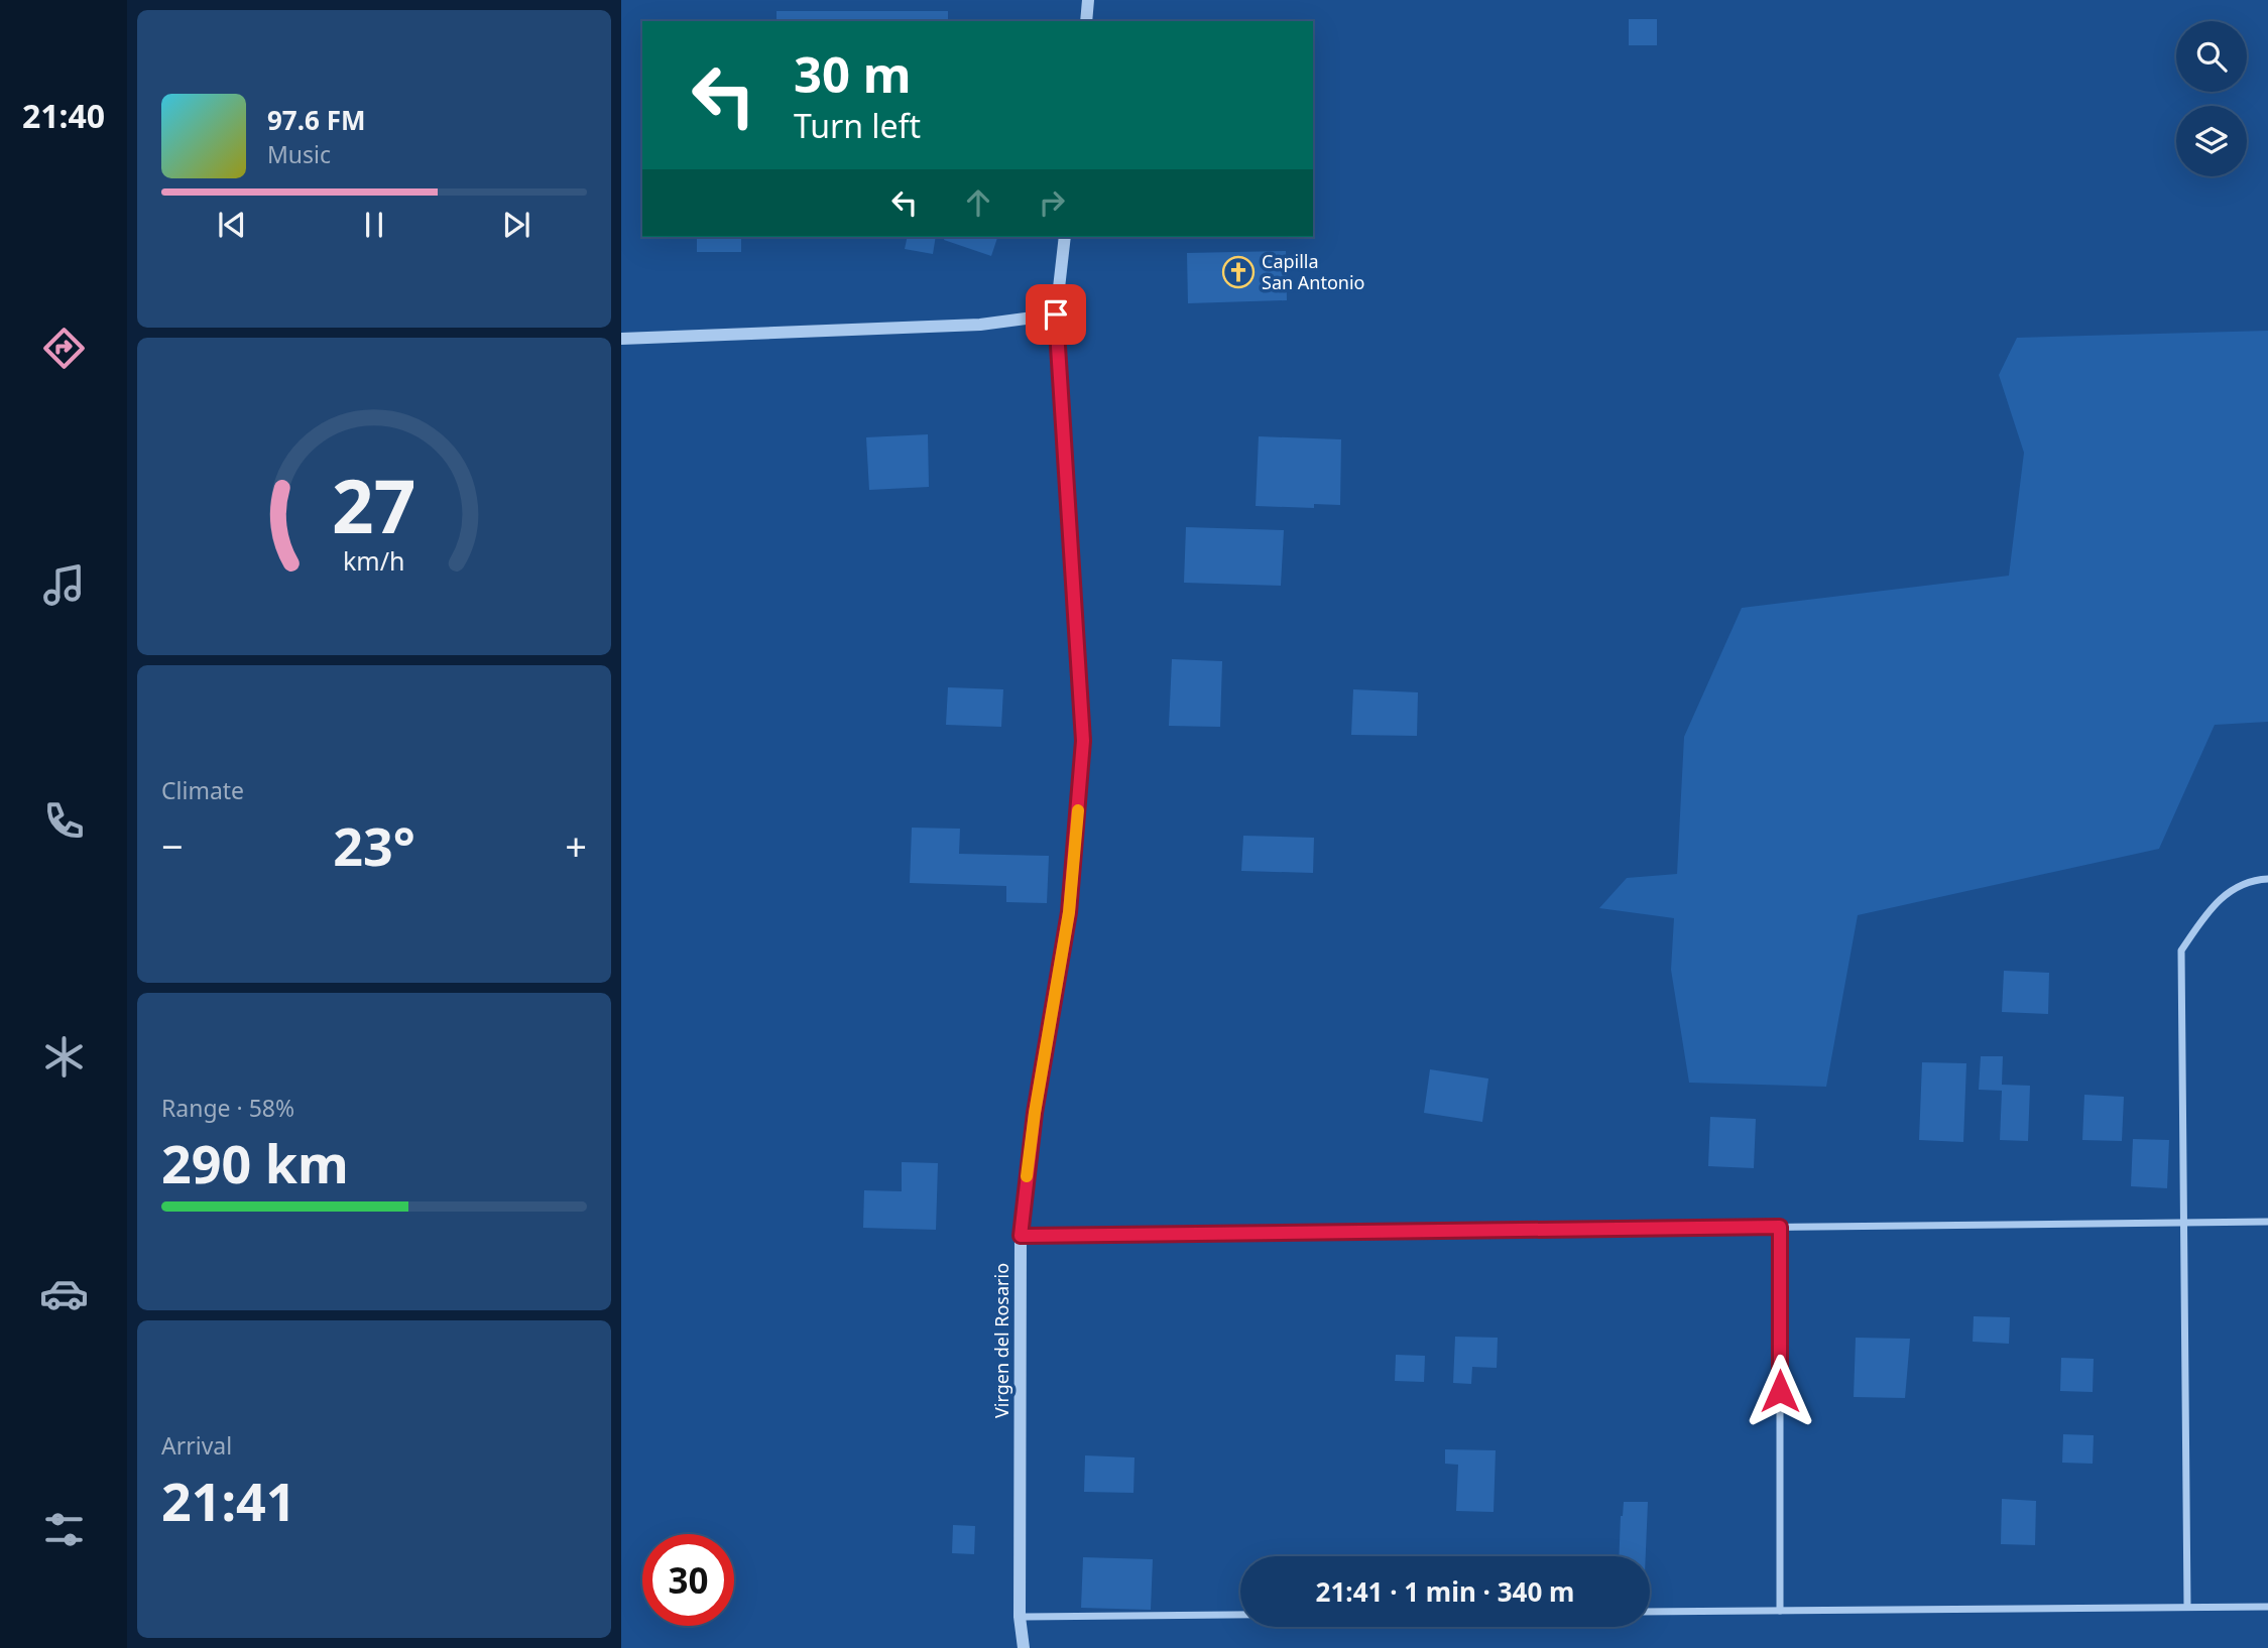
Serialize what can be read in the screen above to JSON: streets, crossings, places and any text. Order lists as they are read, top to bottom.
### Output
{
  "streets": {
    "street": ["Virgen del Rosario"]
  },
  "places": {
    "church": ["Capilla San Antonio"]
  },
  "page": {
    "tabs": "21:40",
    "turn": ["30 m", "Turn left"],
    "song": ["97.6 FM", "Music"],
    "tile": [
      "Climate",
      ["Range · 58%", "290 km"],
      ["Arrival", "21:41"]
    ],
    "heat": ["−", "23°", "+"],
    "limit": "30",
    "trip": "21:41 · 1 min · 340 m",
    "gauge": ["27", "km/h"]
  }
}
